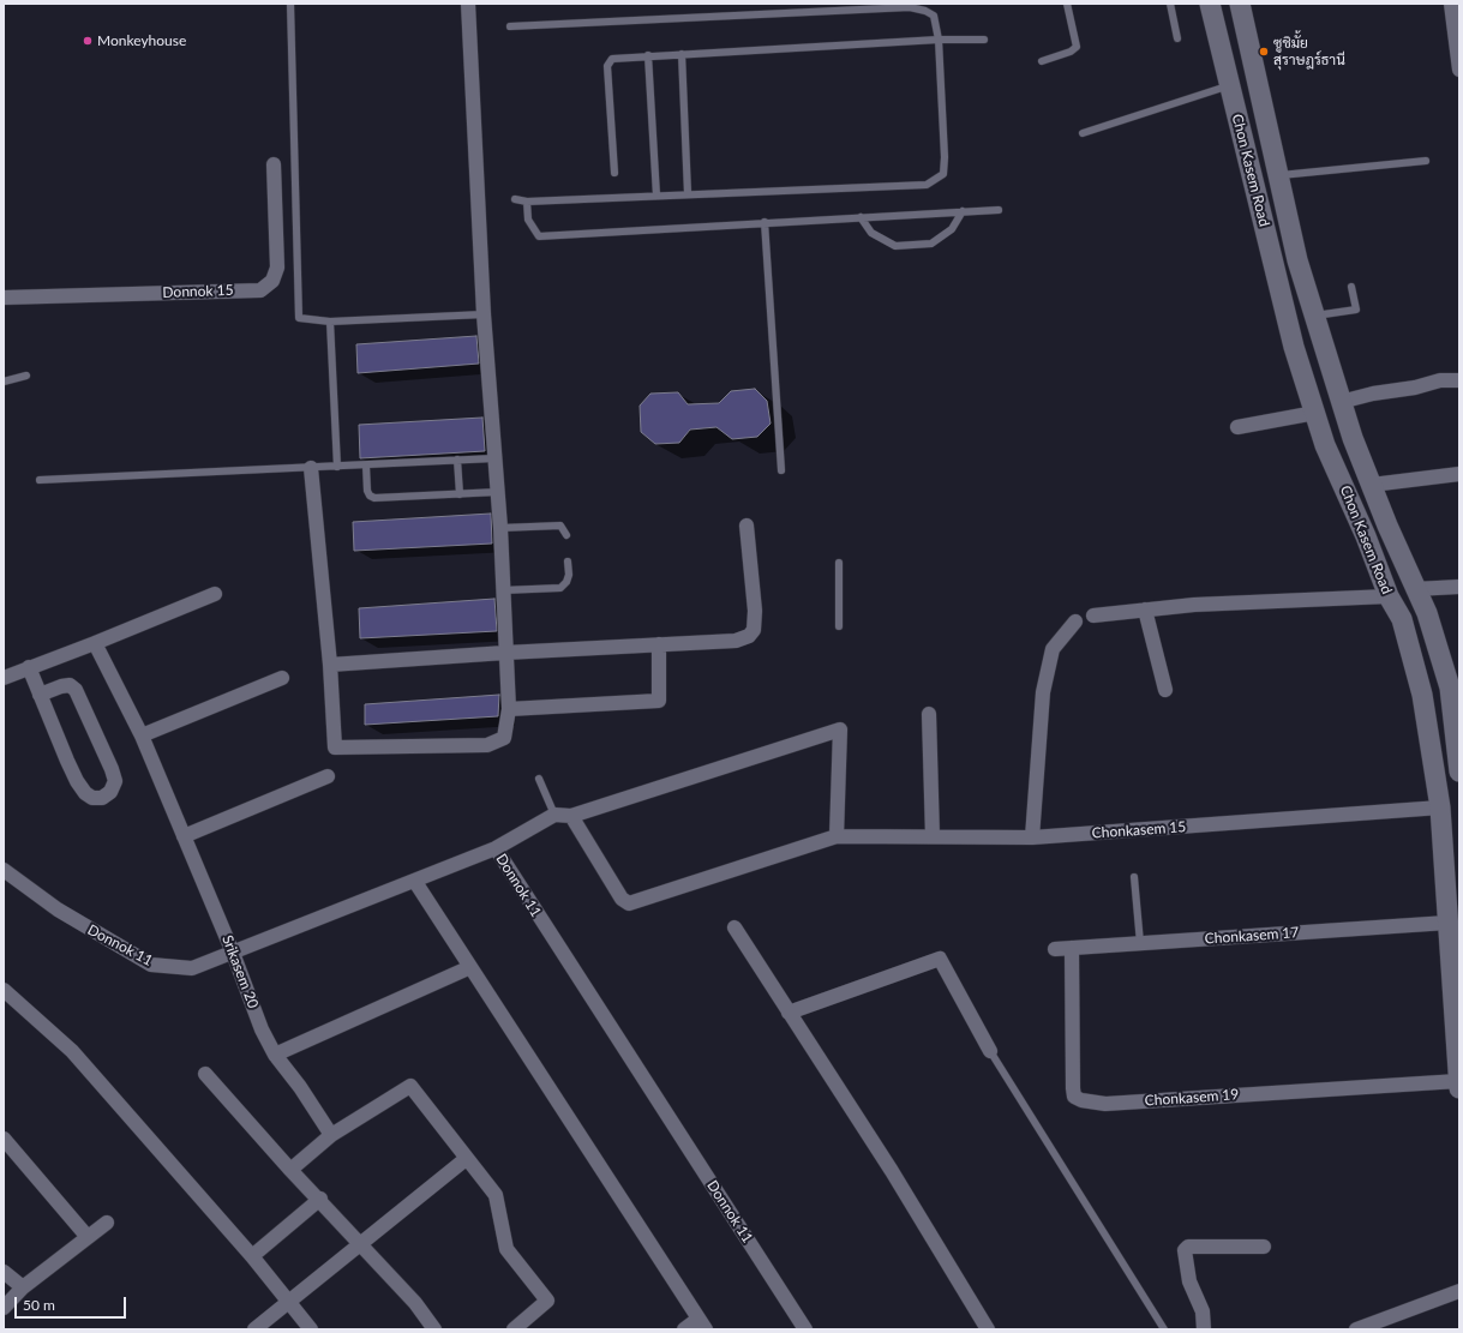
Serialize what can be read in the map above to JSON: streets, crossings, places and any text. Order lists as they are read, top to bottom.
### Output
{
  "streets": {
    "main road": ["Chon Kasem Road"],
    "street": [
      "Donnok 15",
      "Chonkasem 15",
      "Donnok 11",
      "Chonkasem 17",
      "Srikasem 20",
      "Chonkasem 19"
    ]
  },
  "crossings": [
    ["Chon Kasem Road", "Chonkasem 15"],
    ["Chon Kasem Road", "Chonkasem 17"],
    ["Chon Kasem Road", "Chonkasem 19"],
    ["Donnok 11", "Srikasem 20"],
    ["Chonkasem 17", "Chonkasem 19"]
  ],
  "places": ["Monkeyhouse", "ซูชิมั้ย สุราษฎร์ธานี"],
  "scale_bar": "50 m"
}
